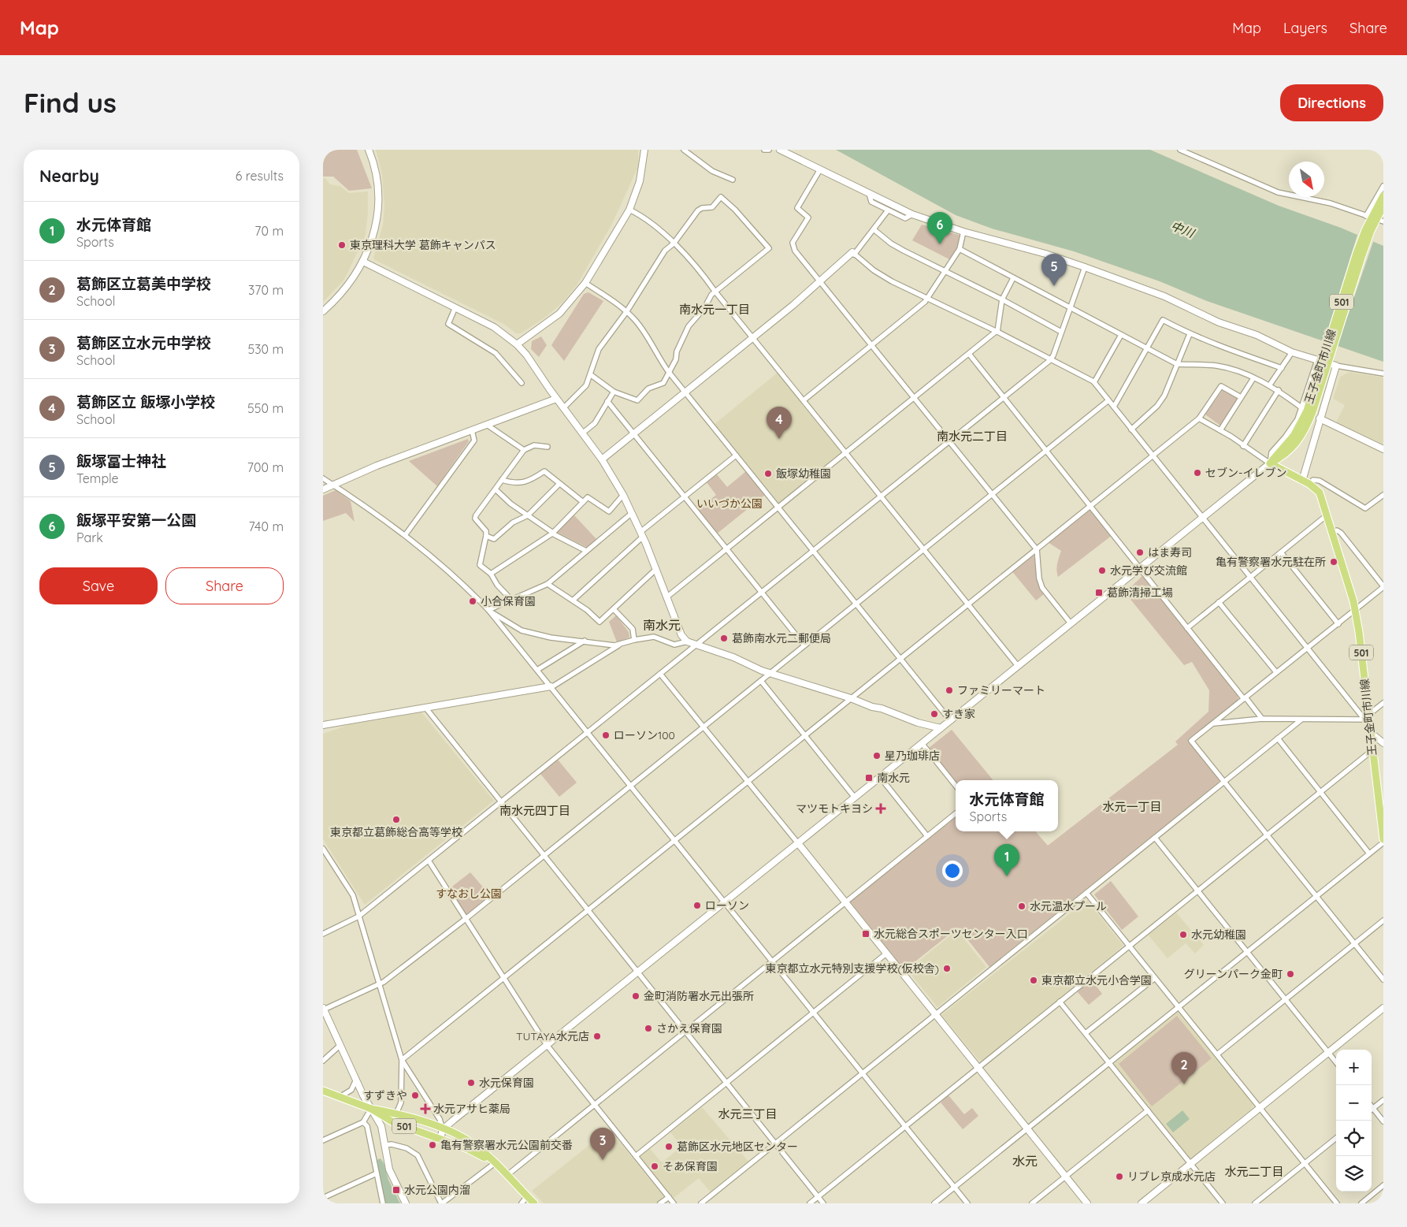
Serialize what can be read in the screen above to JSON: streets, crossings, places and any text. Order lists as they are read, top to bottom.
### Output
{
  "streets": {
    "main road": ["501", "王子金町市川線"]
  },
  "districts": [
    "南水元一丁目",
    "南水元二丁目",
    "南水元",
    "水元一丁目",
    "南水元四丁目",
    "水元三丁目",
    "水元",
    "水元二丁目"
  ],
  "water": ["中川"],
  "parks": ["いいづか公園", "すなおし公園"],
  "places": {
    "other": [
      "東京理科大学 葛飾キャンパス",
      "セブン-イレブン",
      "飯塚幼稚園",
      "はま寿司",
      "亀有警察署水元駐在所",
      "水元学び交流館",
      "小合保育園",
      "葛飾南水元二郵便局",
      "ファミリーマート",
      "すき家",
      "ローソン100",
      "星乃珈琲店",
      "東京都立葛飾総合高等学校",
      "ローソン",
      "水元温水プール",
      "水元幼稚園",
      "東京都立水元特別支援学校(仮校舎)",
      "グリーンパーク金町",
      "東京都立水元小合学園",
      "金町消防署水元出張所",
      "さかえ保育園",
      "TUTAYA水元店",
      "水元保育園",
      "すずきや",
      "亀有警察署水元公園前交番",
      "葛飾区水元地区センター",
      "そあ保育園",
      "リブレ京成水元店"
    ],
    "transit": [
      "葛飾清掃工場",
      "南水元",
      "水元総合スポーツセンター入口",
      "水元公園内溜"
    ],
    "health": ["マツモトキヨシ", "水元アサヒ薬局"]
  },
  "north": "bottom right",
  "page": {
    "header": "Map",
    "nav": ["Map", "Layers", "Share"],
    "buttons": [
      "Directions",
      ["Save", "Share"]
    ],
    "title": "Find us",
    "heading": ["Nearby", "6 results"],
    "list": [
      {
        "mark": "1",
        "name": "水元体育館",
        "note": "Sports",
        "value": "70 m"
      },
      {
        "mark": "2",
        "name": "葛飾区立葛美中学校",
        "note": "School",
        "value": "370 m"
      },
      {
        "mark": "3",
        "name": "葛飾区立水元中学校",
        "note": "School",
        "value": "530 m"
      },
      {
        "mark": "4",
        "name": "葛飾区立 飯塚小学校",
        "note": "School",
        "value": "550 m"
      },
      {
        "mark": "5",
        "name": "飯塚冨士神社",
        "note": "Temple",
        "value": "700 m"
      },
      {
        "mark": "6",
        "name": "飯塚平安第一公園",
        "note": "Park",
        "value": "740 m"
      }
    ],
    "pins": [
      "6",
      "5",
      "4",
      "1",
      "2",
      "3"
    ],
    "popup": ["水元体育館", "Sports"],
    "map_buttons": ["+", "−"]
  }
}
